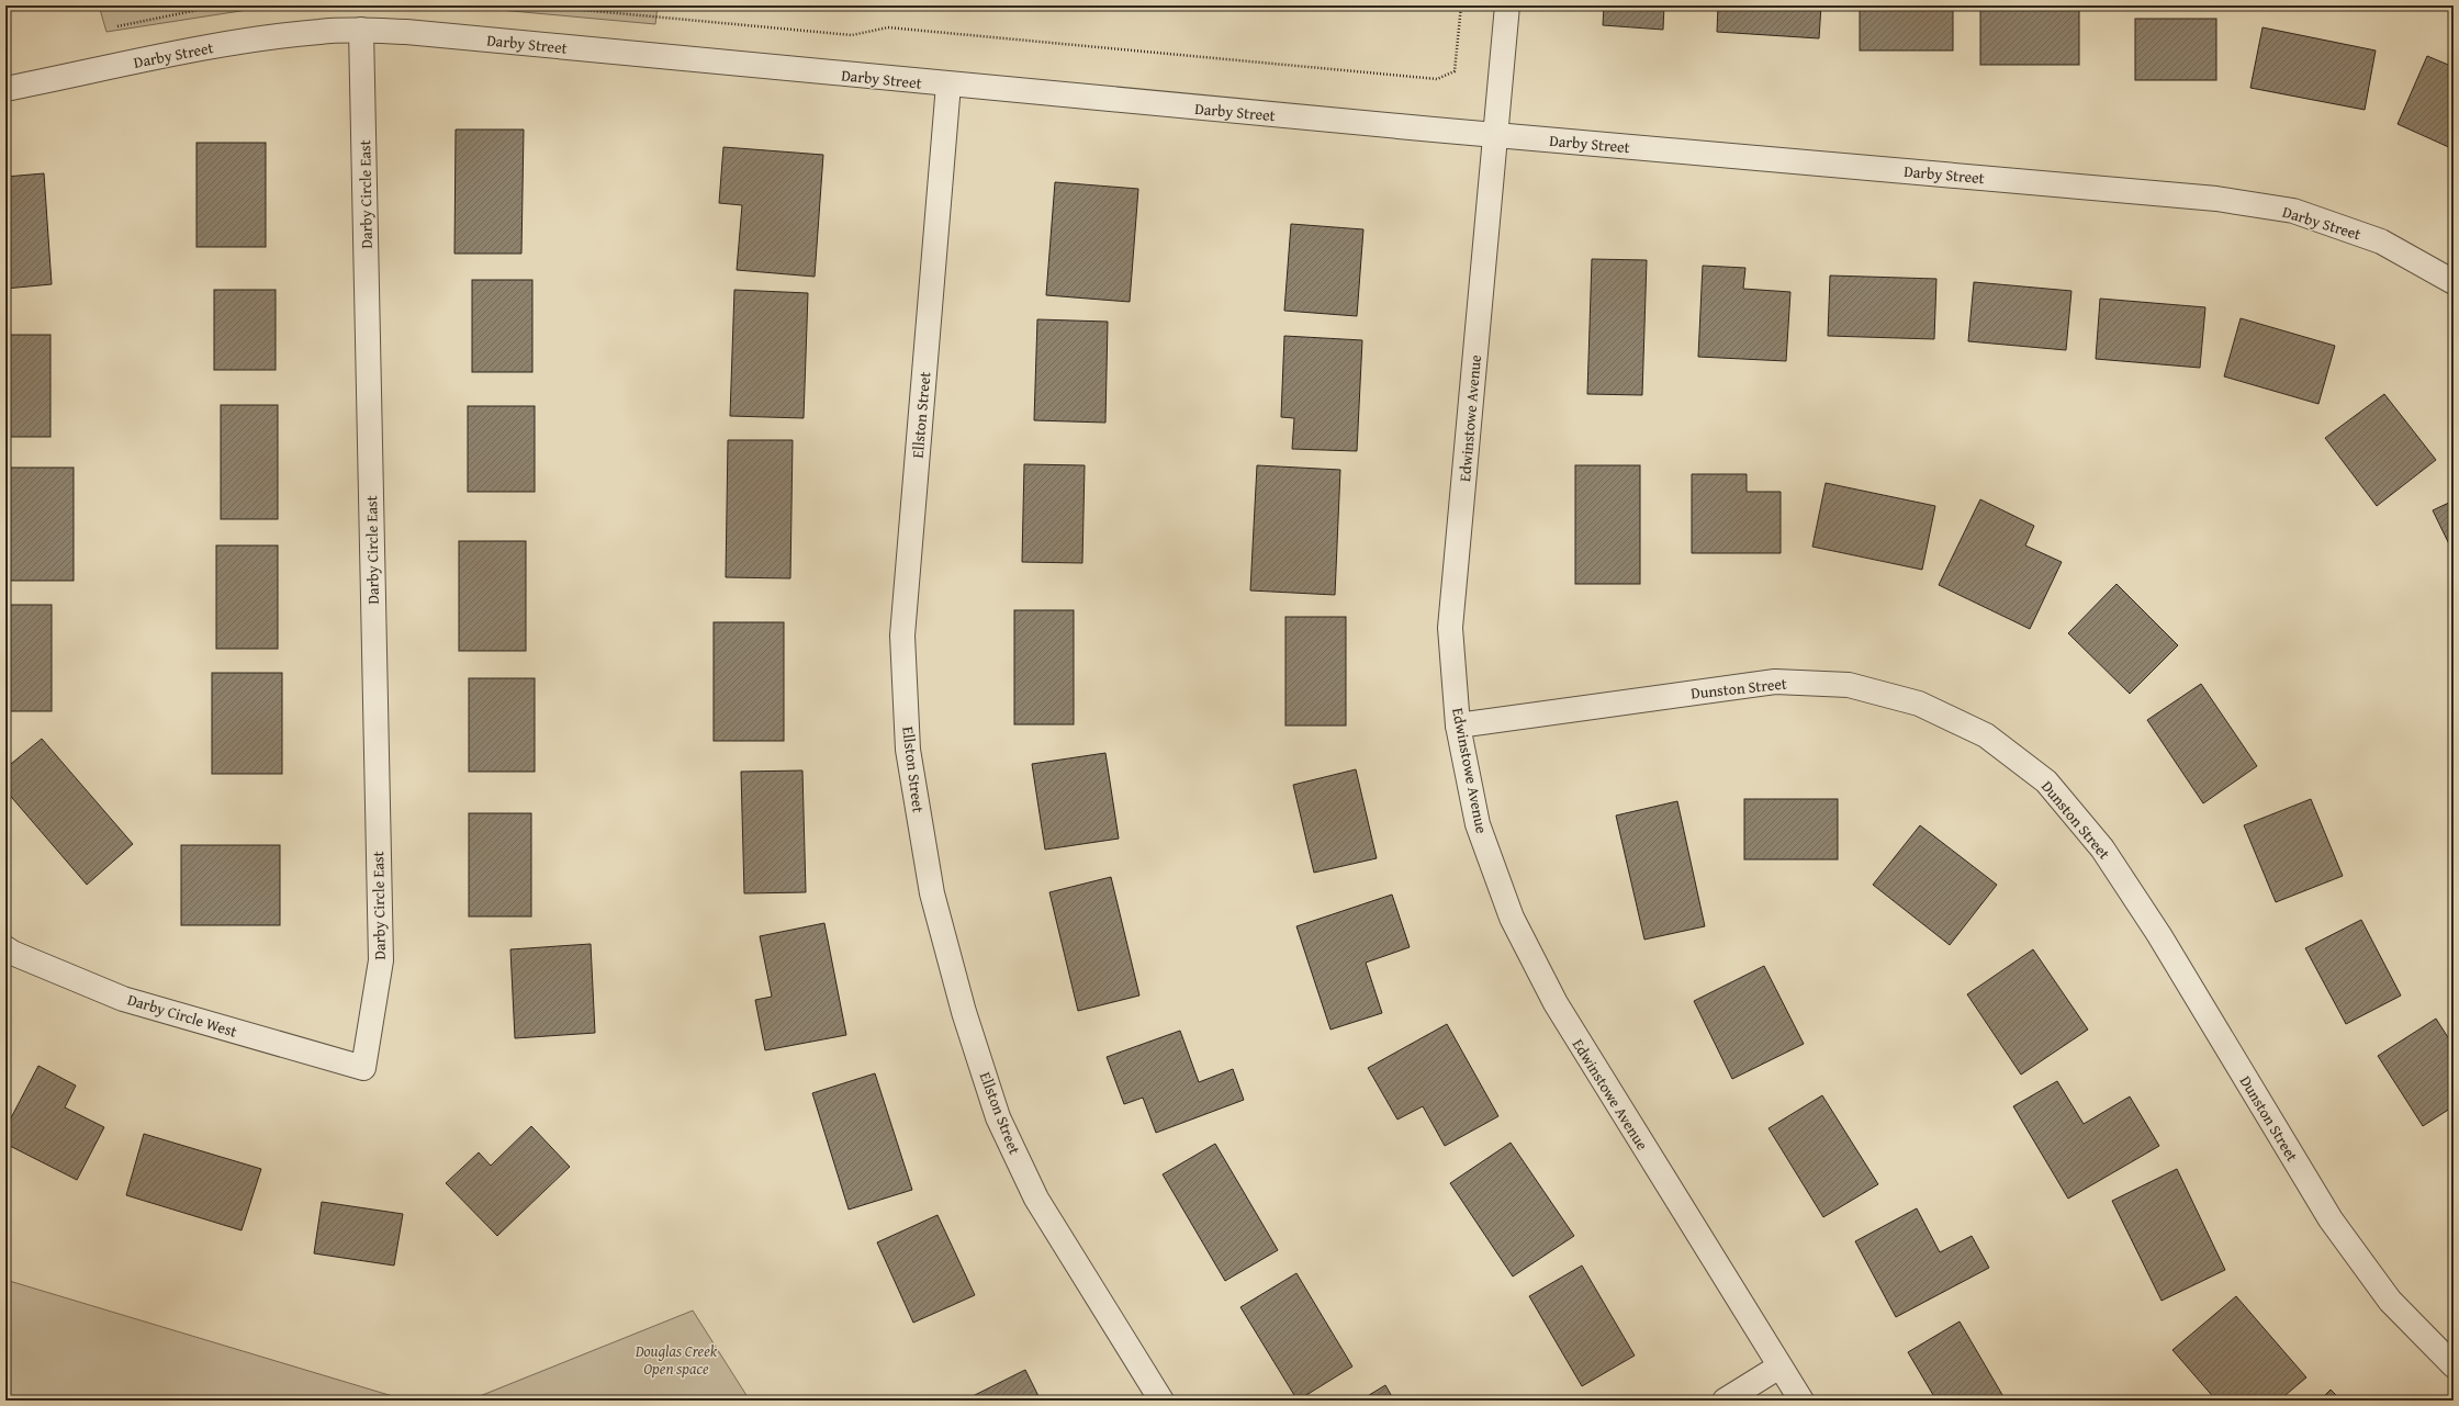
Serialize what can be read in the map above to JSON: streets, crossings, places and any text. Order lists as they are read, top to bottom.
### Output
{
  "streets": {
    "street": [
      "Darby Street",
      "Darby Circle East",
      "Ellston Street",
      "Edwinstowe Avenue",
      "Dunston Street",
      "Darby Circle West"
    ]
  },
  "crossings": [
    ["Darby Street", "Darby Circle East"],
    ["Darby Street", "Ellston Street"],
    ["Darby Street", "Edwinstowe Avenue"],
    ["Darby Circle East", "Darby Circle West"],
    ["Edwinstowe Avenue", "Dunston Street"]
  ],
  "parks": ["Douglas Creek Open space"]
}
